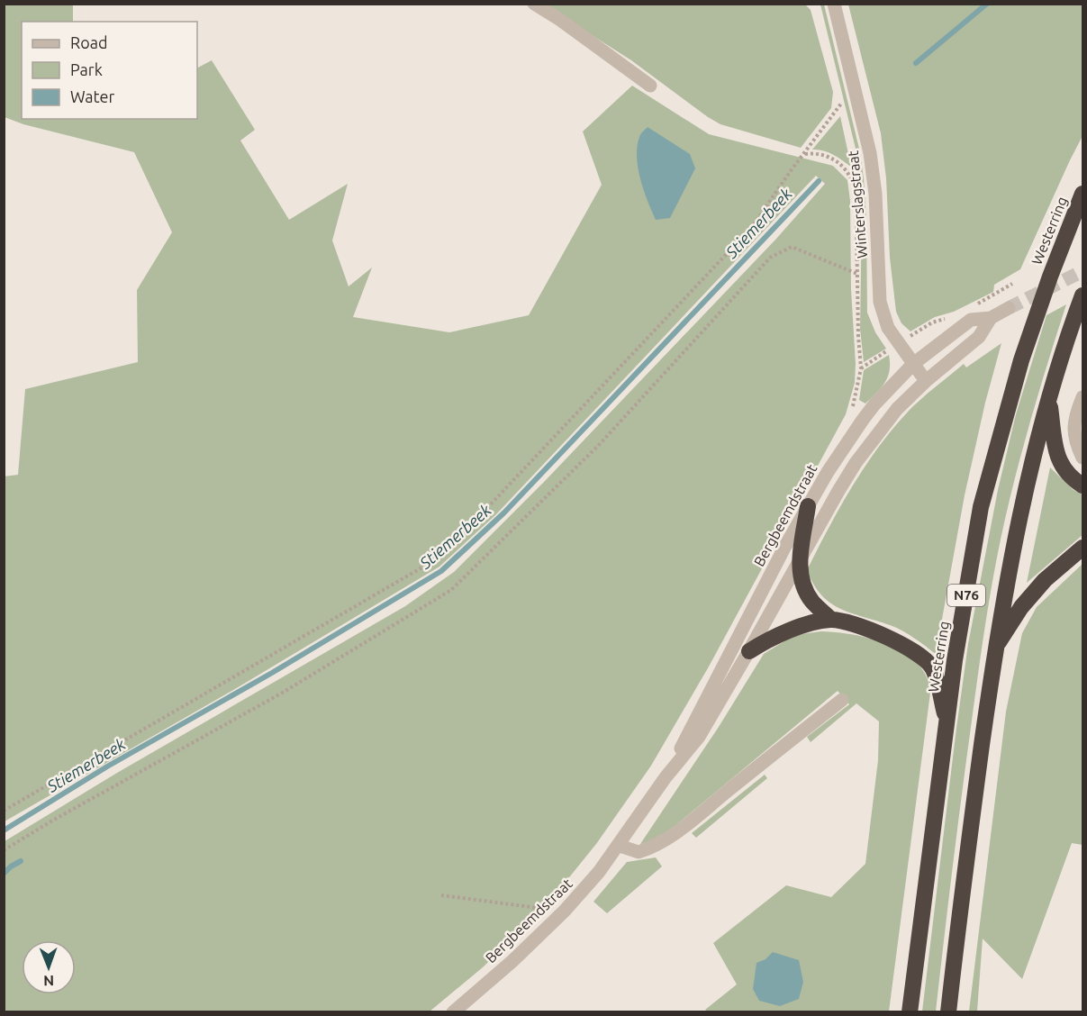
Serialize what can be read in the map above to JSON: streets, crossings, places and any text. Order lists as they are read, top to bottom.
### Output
{
  "streets": {
    "highway": ["Westerring", "N76"],
    "street": ["Winterslagstraat", "Bergbeemdstraat"]
  },
  "crossings": [
    ["Winterslagstraat", "Bergbeemdstraat"]
  ],
  "water": ["Stiemerbeek"],
  "legend": ["Road", "Park", "Water"],
  "north": "bottom"
}
